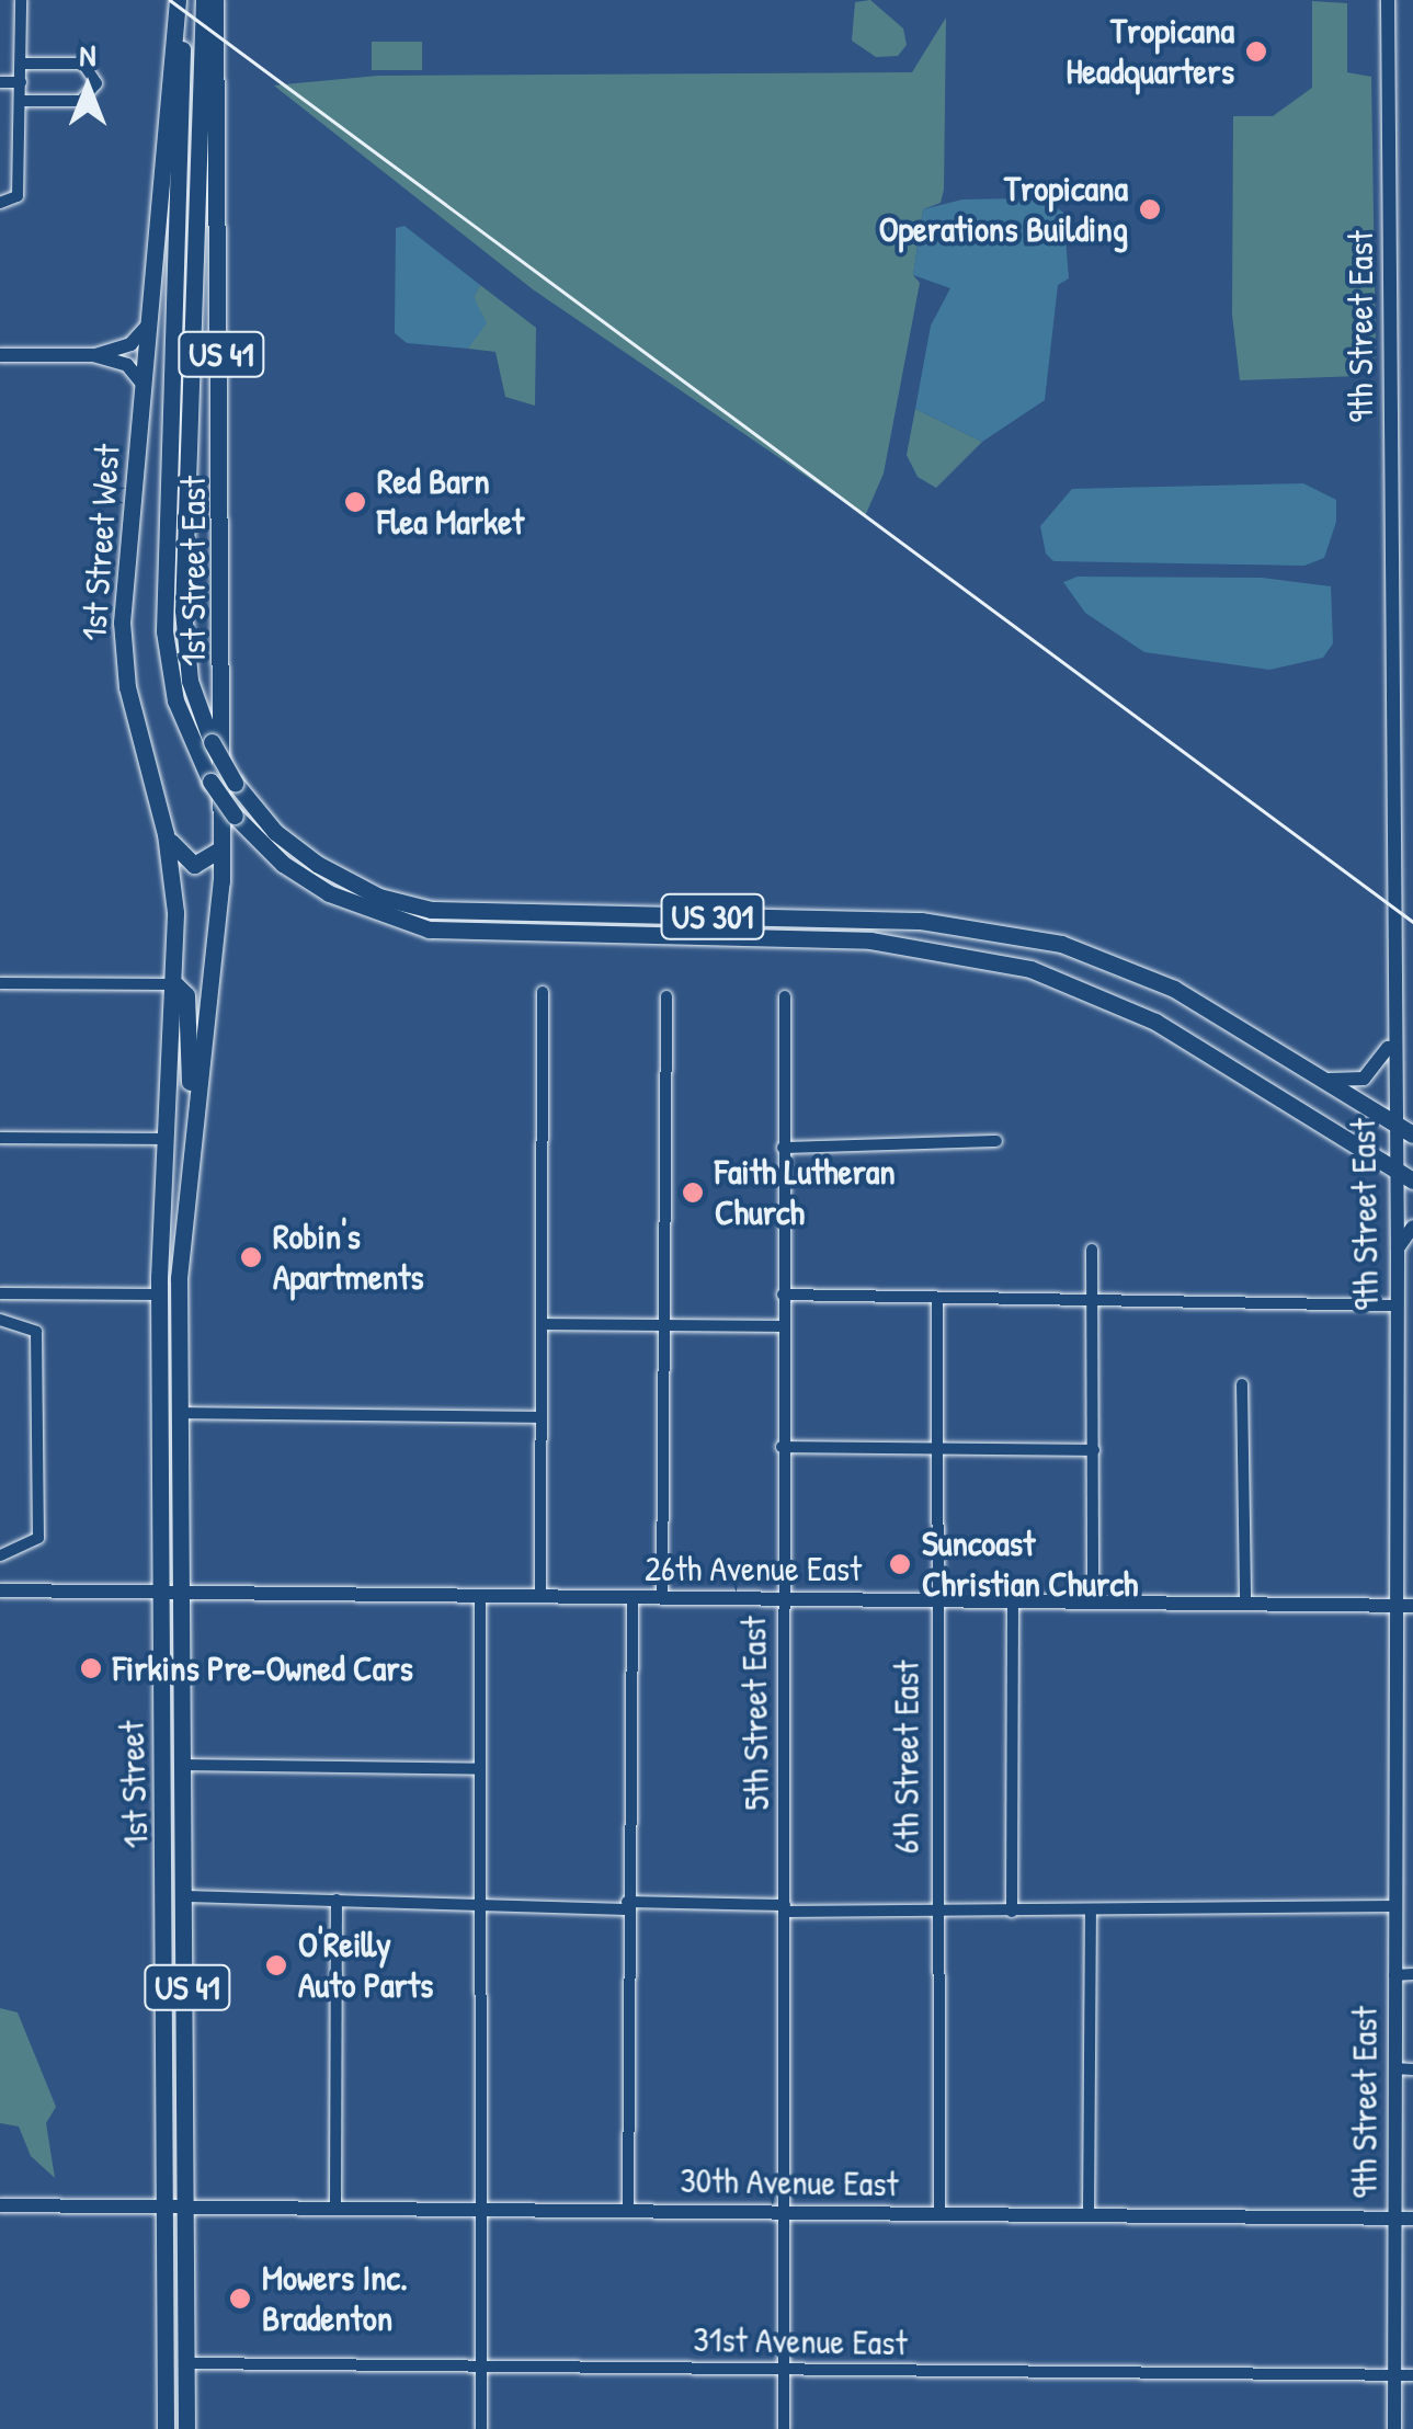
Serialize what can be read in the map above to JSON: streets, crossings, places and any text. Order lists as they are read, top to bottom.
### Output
{
  "streets": {
    "main road": [
      "US 41",
      "1st Street West",
      "1st Street East",
      "US 301",
      "1st Street"
    ],
    "street": [
      "9th Street East",
      "26th Avenue East",
      "5th Street East",
      "6th Street East",
      "30th Avenue East",
      "31st Avenue East"
    ]
  },
  "crossings": [
    ["9th Street East", "1st Street West"],
    ["9th Street East", "US 301"],
    ["9th Street East", "26th Avenue East"],
    ["9th Street East", "30th Avenue East"],
    ["9th Street East", "31st Avenue East"],
    ["1st Street West", "US 301"],
    ["1st Street West", "1st Street"],
    ["1st Street East", "1st Street"],
    ["26th Avenue East", "5th Street East"],
    ["26th Avenue East", "6th Street East"],
    ["26th Avenue East", "1st Street"],
    ["5th Street East", "30th Avenue East"],
    ["5th Street East", "31st Avenue East"],
    ["6th Street East", "30th Avenue East"],
    ["1st Street", "30th Avenue East"],
    ["1st Street", "31st Avenue East"]
  ],
  "places": [
    "Tropicana Headquarters",
    "Tropicana Operations Building",
    "Red Barn Flea Market",
    "Faith Lutheran Church",
    "Robin's Apartments",
    "Suncoast Christian Church",
    "Firkins Pre-Owned Cars",
    "O'Reilly Auto Parts",
    "Mowers Inc. Bradenton"
  ],
  "north": "top"
}
